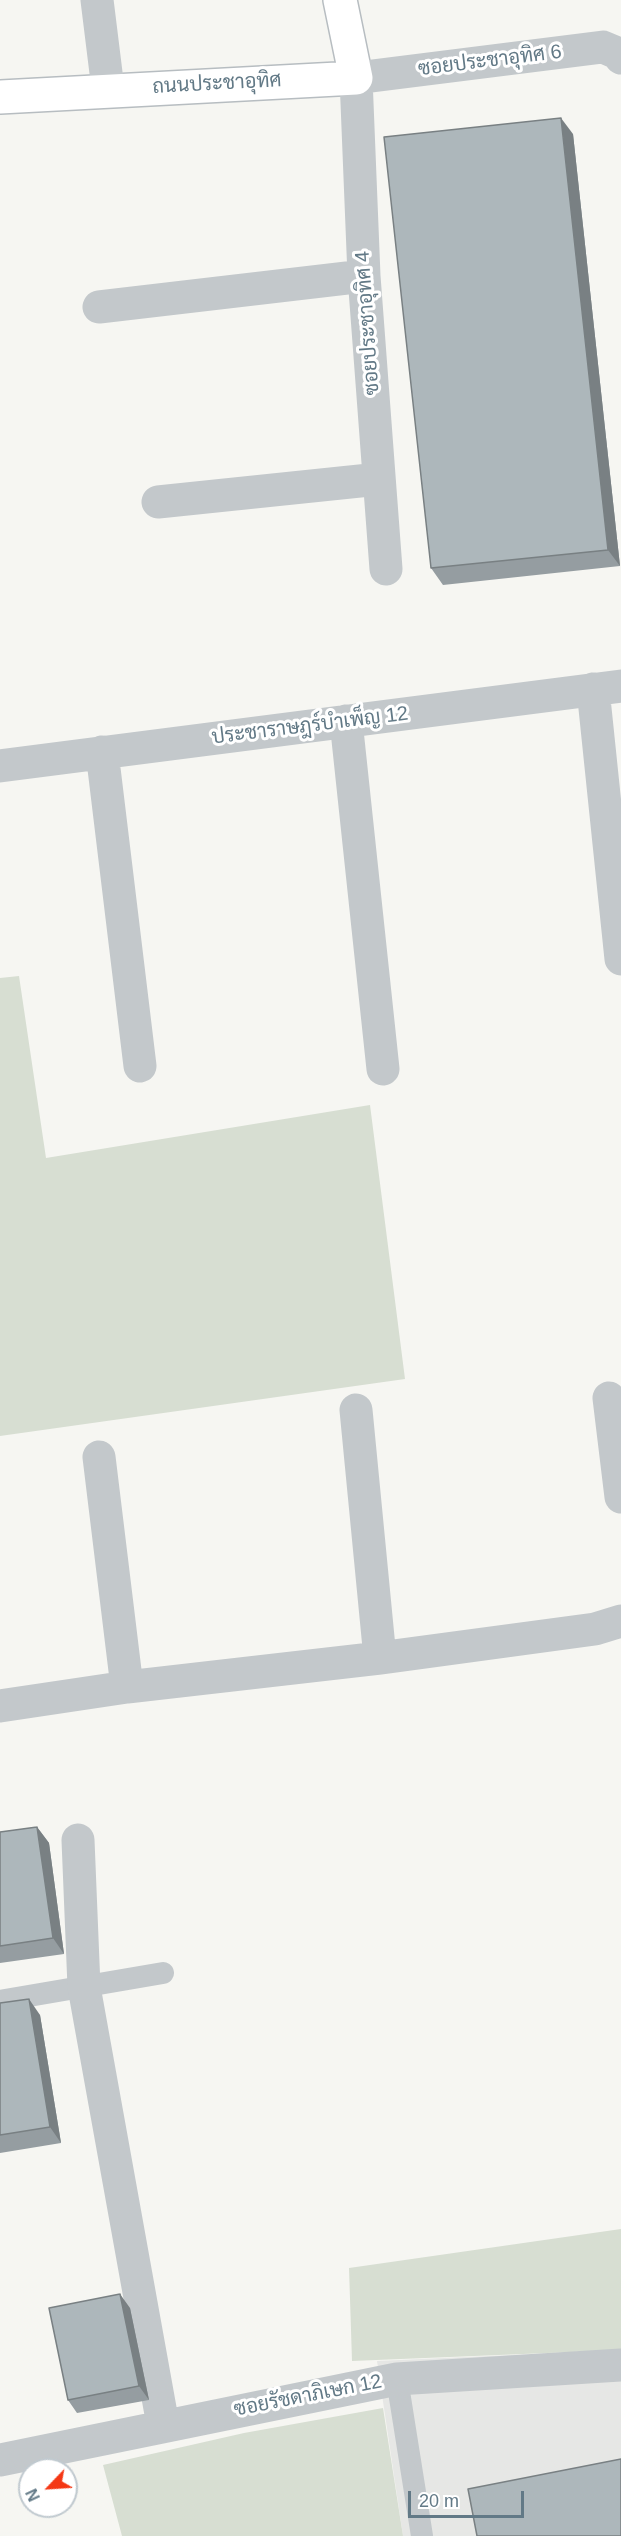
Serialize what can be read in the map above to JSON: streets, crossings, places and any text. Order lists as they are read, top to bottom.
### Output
{
  "streets": {
    "main road": ["ถนนประชาอุทิศ"],
    "street": [
      "ซอยประชาอุทิศ 6",
      "ซอยประชาอุทิศ 4",
      "ประชาราษฎร์บำเพ็ญ 12",
      "ซอยรัชดาภิเษก 12"
    ]
  },
  "crossings": [
    ["ซอยประชาอุทิศ 6", "ถนนประชาอุทิศ"],
    ["ซอยประชาอุทิศ 6", "ซอยประชาอุทิศ 4"],
    ["ถนนประชาอุทิศ", "ซอยประชาอุทิศ 4"]
  ],
  "scale_bar": "20 m",
  "north": "bottom left"
}
